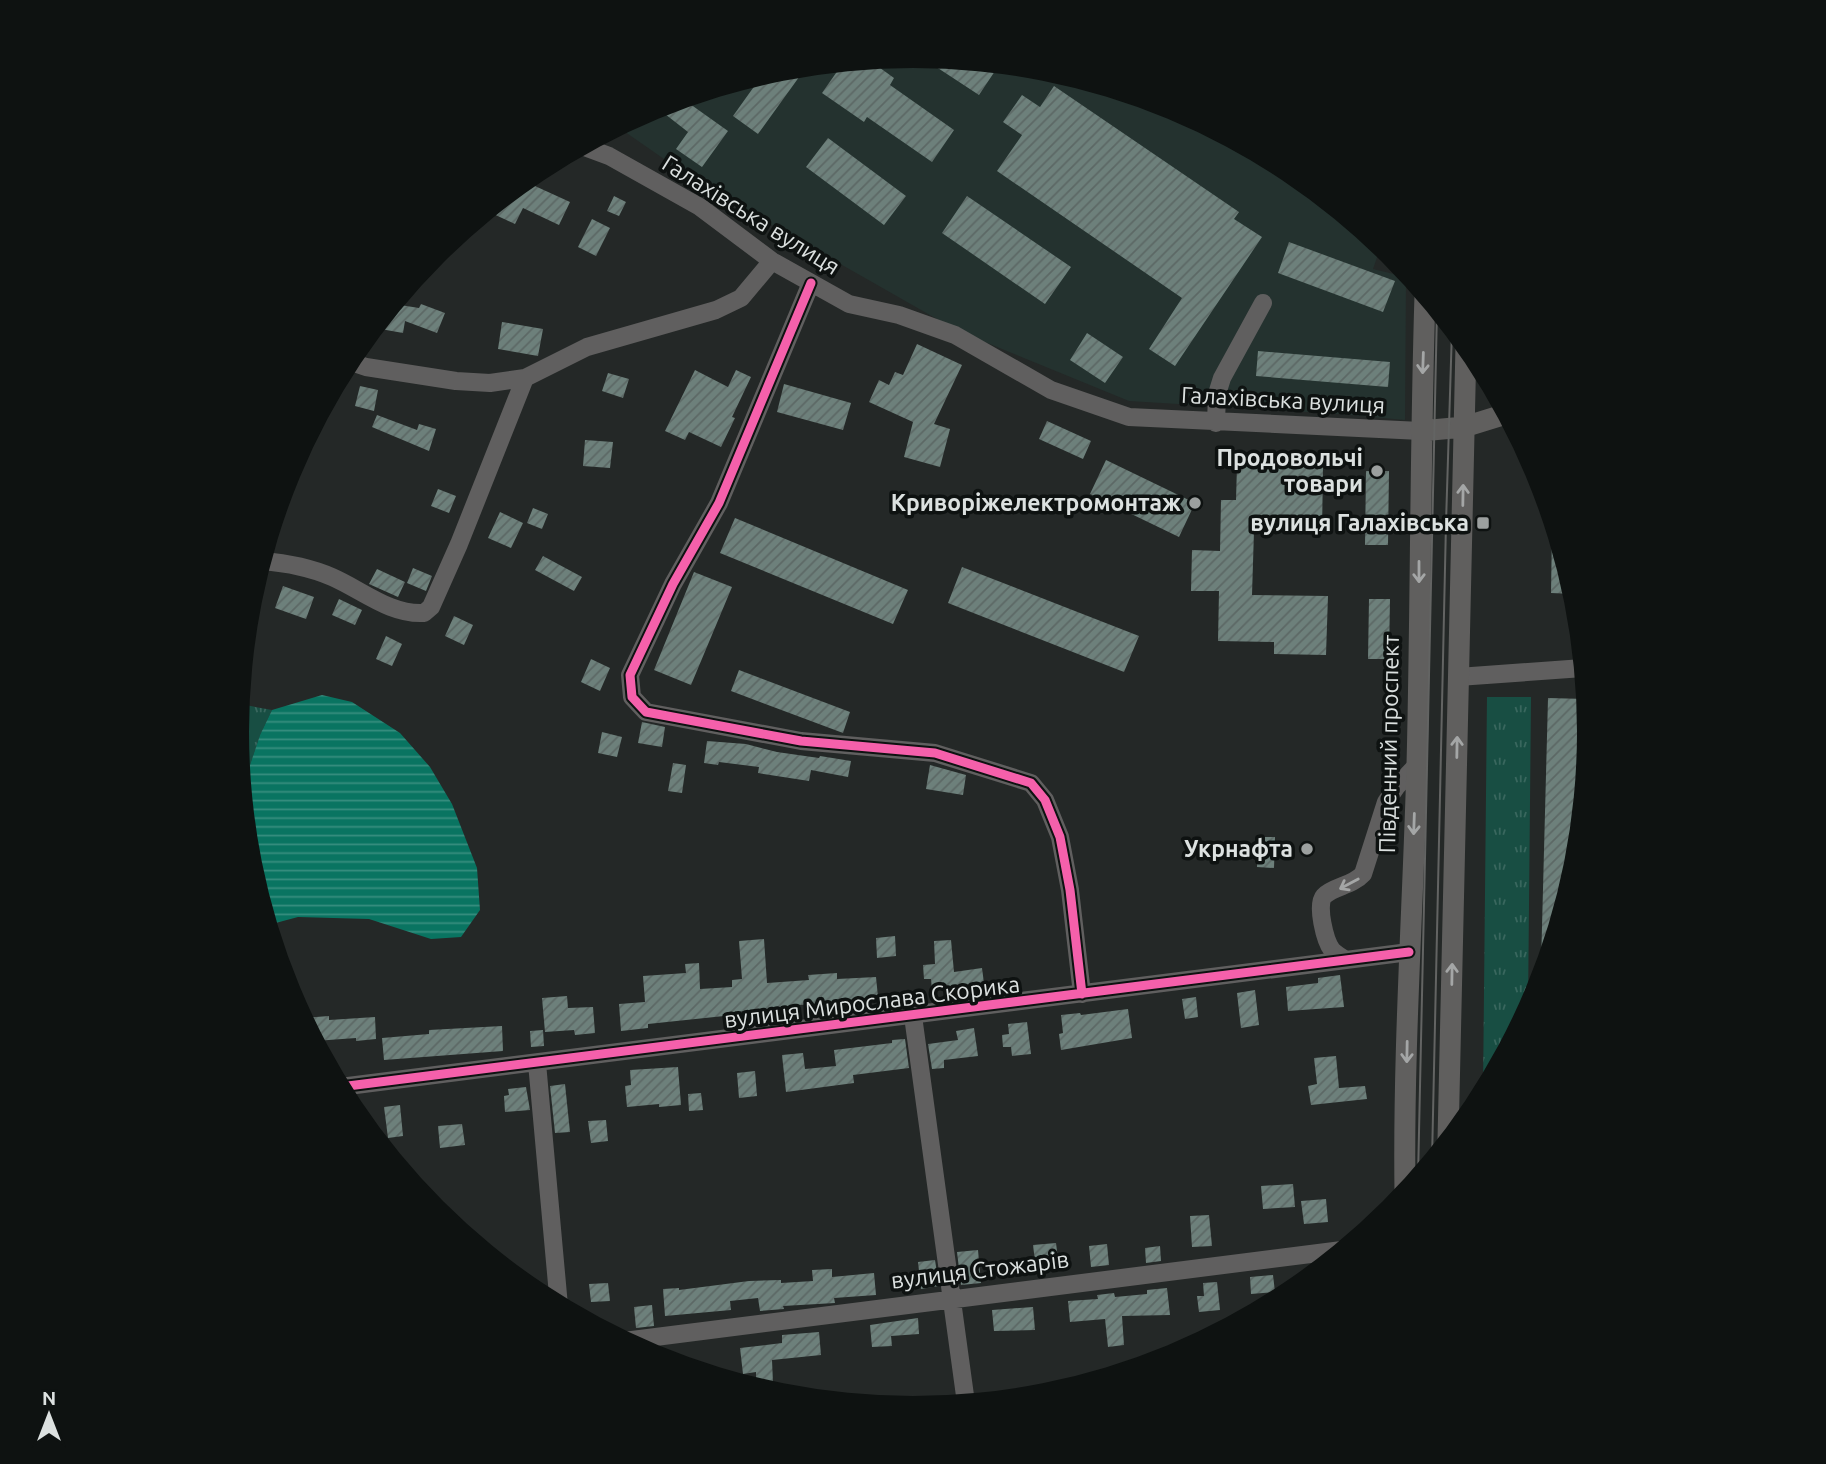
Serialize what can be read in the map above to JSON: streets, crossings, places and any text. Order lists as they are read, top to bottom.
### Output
{
  "streets": {
    "main road": ["Південний проспект"],
    "street": ["Галахівська вулиця", "вулиця Мирослава Скорика", "вулиця Стожарів"]
  },
  "crossings": [
    ["Галахівська вулиця", "Південний проспект"],
    ["Південний проспект", "вулиця Мирослава Скорика"]
  ],
  "places": {
    "other": ["Продовольчі товари", "Криворіжелектромонтаж", "Укрнафта"],
    "transit": ["вулиця Галахівська"]
  },
  "north": "top"
}
